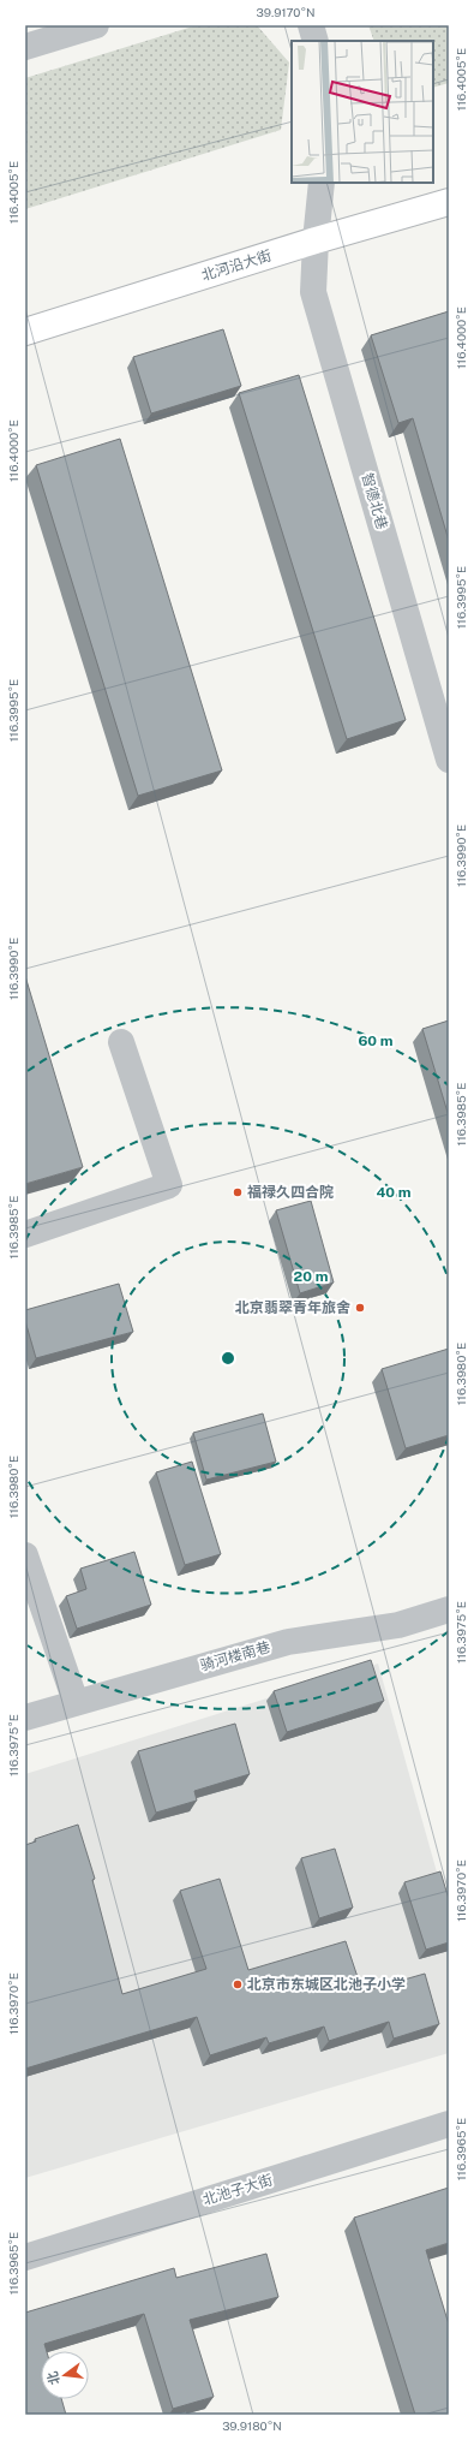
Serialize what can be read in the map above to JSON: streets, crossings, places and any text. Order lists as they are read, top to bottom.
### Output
{
  "streets": {
    "main road": ["北河沿大街"],
    "street": ["智德北巷", "骑河楼南巷", "北池子大街"]
  },
  "crossings": [
    ["北河沿大街", "智德北巷"]
  ],
  "places": ["福禄久四合院", "北京翡翠青年旅舍", "北京市东城区北池子小学"],
  "north": "left",
  "coordinates": [
    "39.9170°N",
    "116.4005°E",
    "116.4000°E",
    "116.3995°E",
    "116.3990°E",
    "116.3985°E",
    "116.3980°E",
    "116.3975°E",
    "116.3970°E",
    "116.3965°E",
    "39.9180°N"
  ],
  "rings": ["60 m", "40 m", "20 m"]
}
